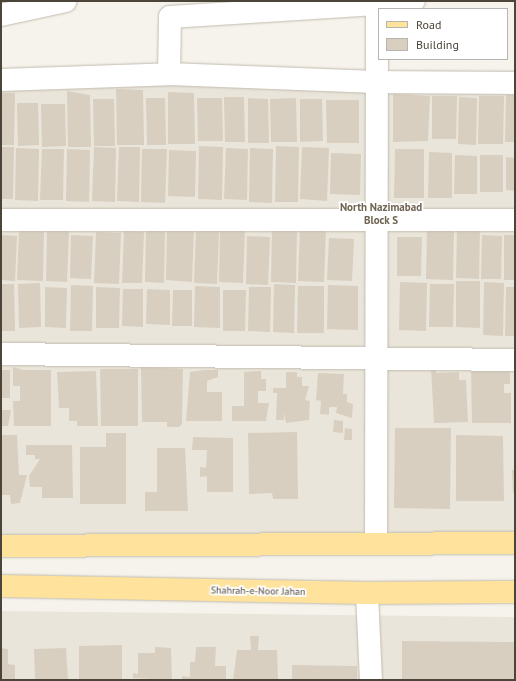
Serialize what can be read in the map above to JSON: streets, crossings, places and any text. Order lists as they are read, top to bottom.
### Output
{
  "streets": {
    "main road": ["Shahrah-e-Noor Jahan"]
  },
  "districts": ["North Nazimabad Block S"],
  "legend": ["Road", "Building"]
}
